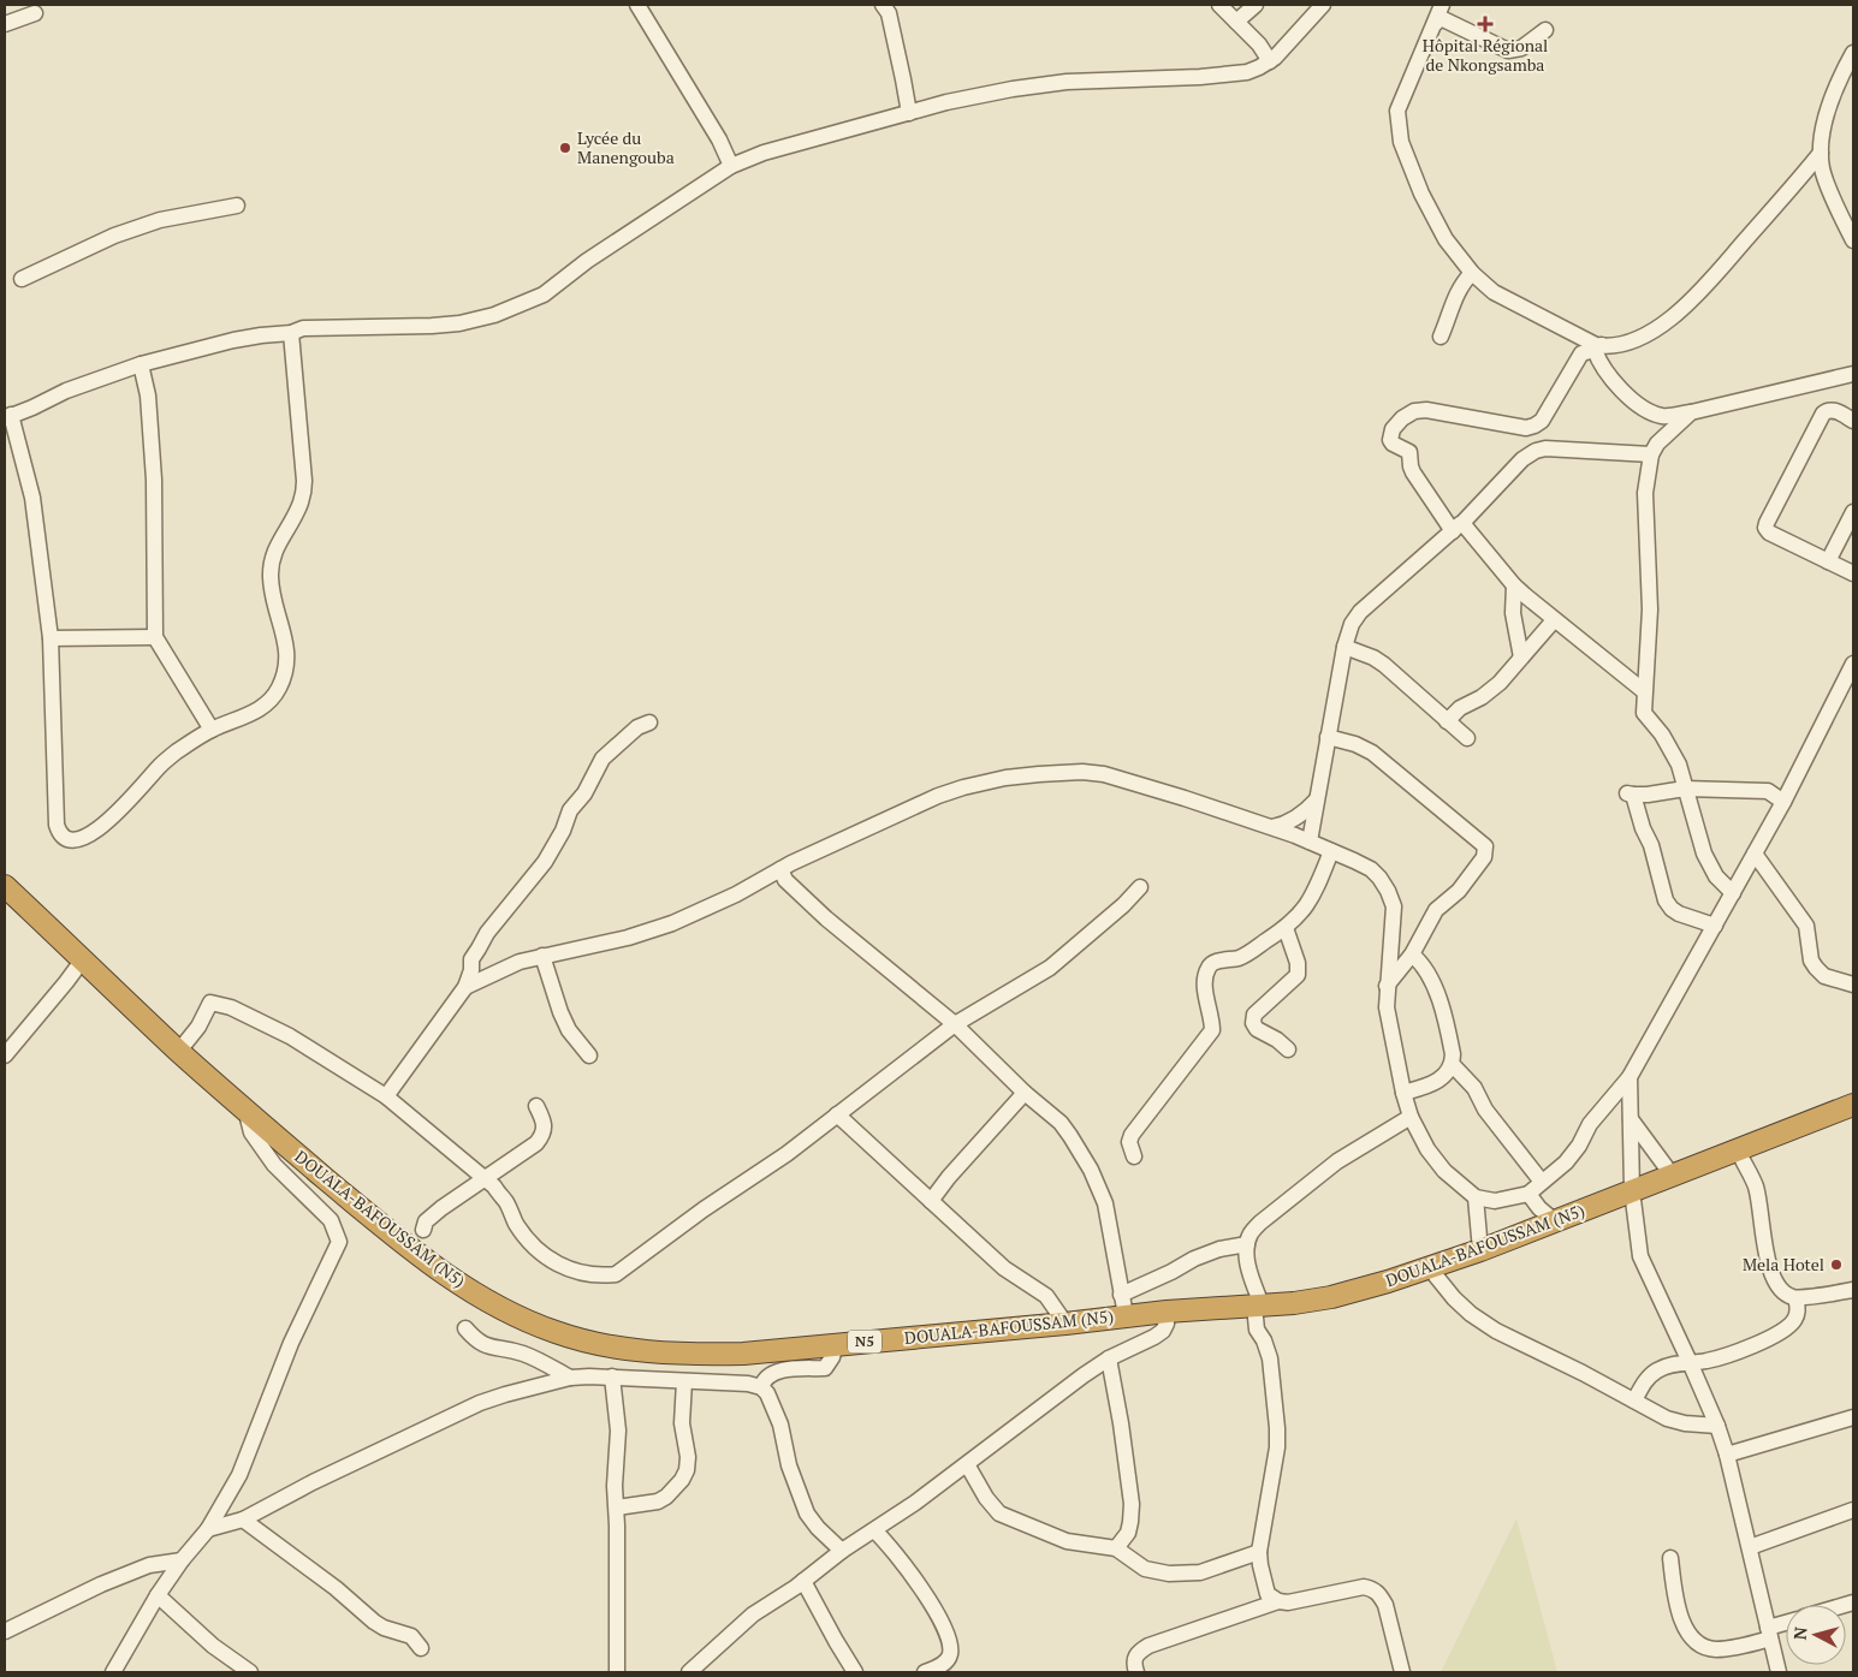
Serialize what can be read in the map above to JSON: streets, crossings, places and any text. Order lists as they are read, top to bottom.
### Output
{
  "streets": {
    "highway": ["DOUALA-BAFOUSSAM (N5)", "N5"]
  },
  "places": {
    "health": ["Hôpital Régional de Nkongsamba"],
    "other": ["Lycée du Manengouba", "Mela Hotel"]
  },
  "north": "left"
}
